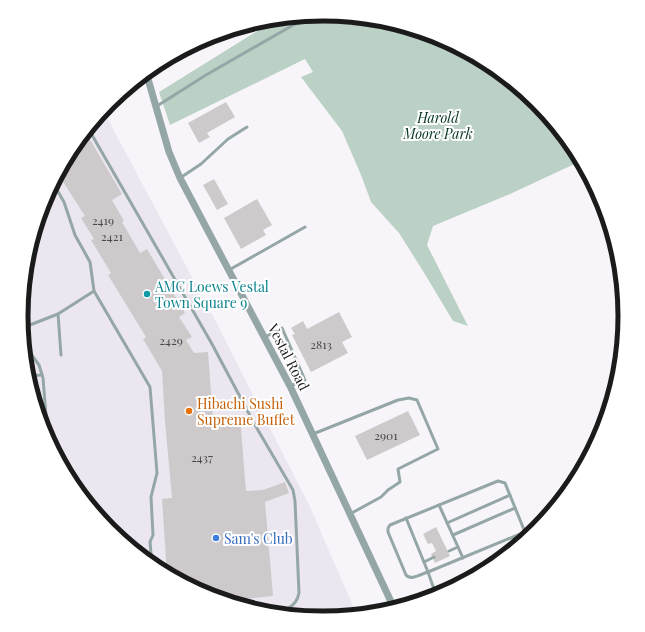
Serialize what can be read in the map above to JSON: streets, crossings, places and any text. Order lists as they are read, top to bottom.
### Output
{
  "streets": {
    "street": ["Vestal Road"]
  },
  "parks": ["Harold Moore Park"],
  "places": ["AMC Loews Vestal Town Square 9", "Hibachi Sushi Supreme Buffet", "Sam's Club"],
  "house_numbers": [
    "2419",
    "2421",
    "2429",
    "2813",
    "2901",
    "2437"
  ]
}
